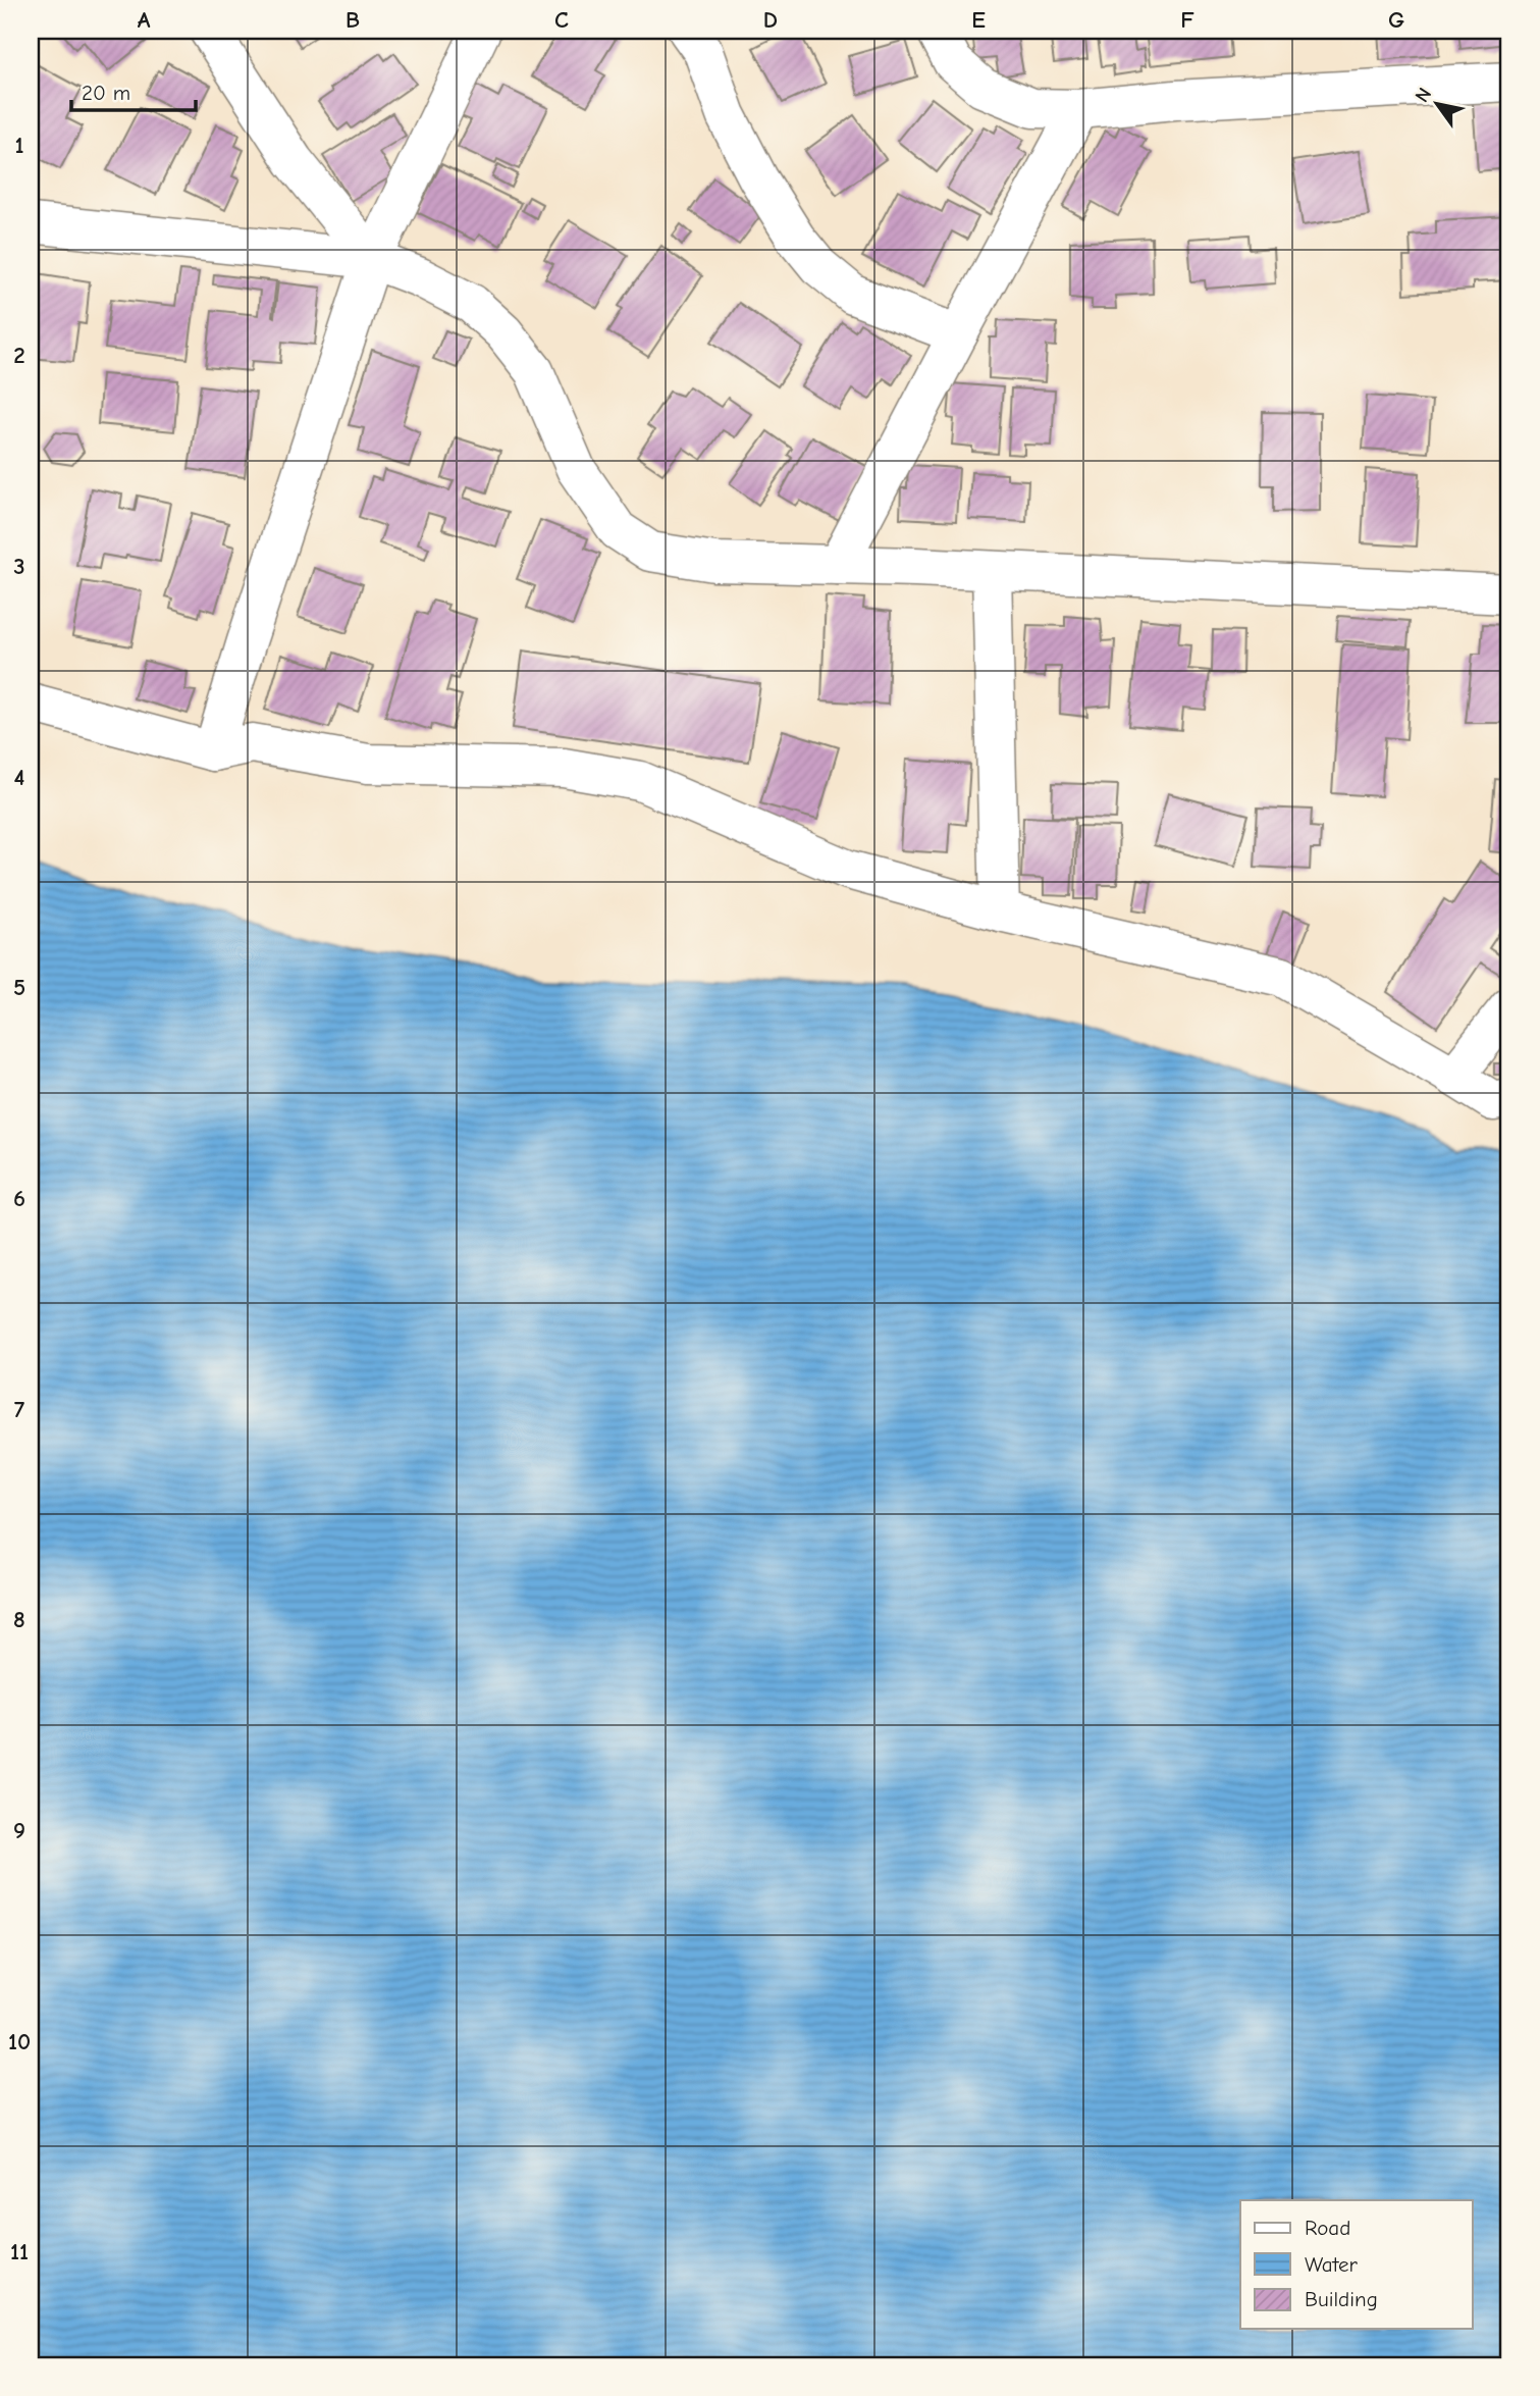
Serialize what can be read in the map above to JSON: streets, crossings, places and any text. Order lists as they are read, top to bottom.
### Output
{
  "legend": ["Road", "Water", "Building"],
  "scale_bar": "20 m",
  "north": "top left",
  "grid": {
    "columns": [
      "A",
      "B",
      "C",
      "D",
      "E",
      "F",
      "G"
    ],
    "rows": [
      "1",
      "2",
      "3",
      "4",
      "5",
      "6",
      "7",
      "8",
      "9",
      "10",
      "11"
    ]
  }
}
